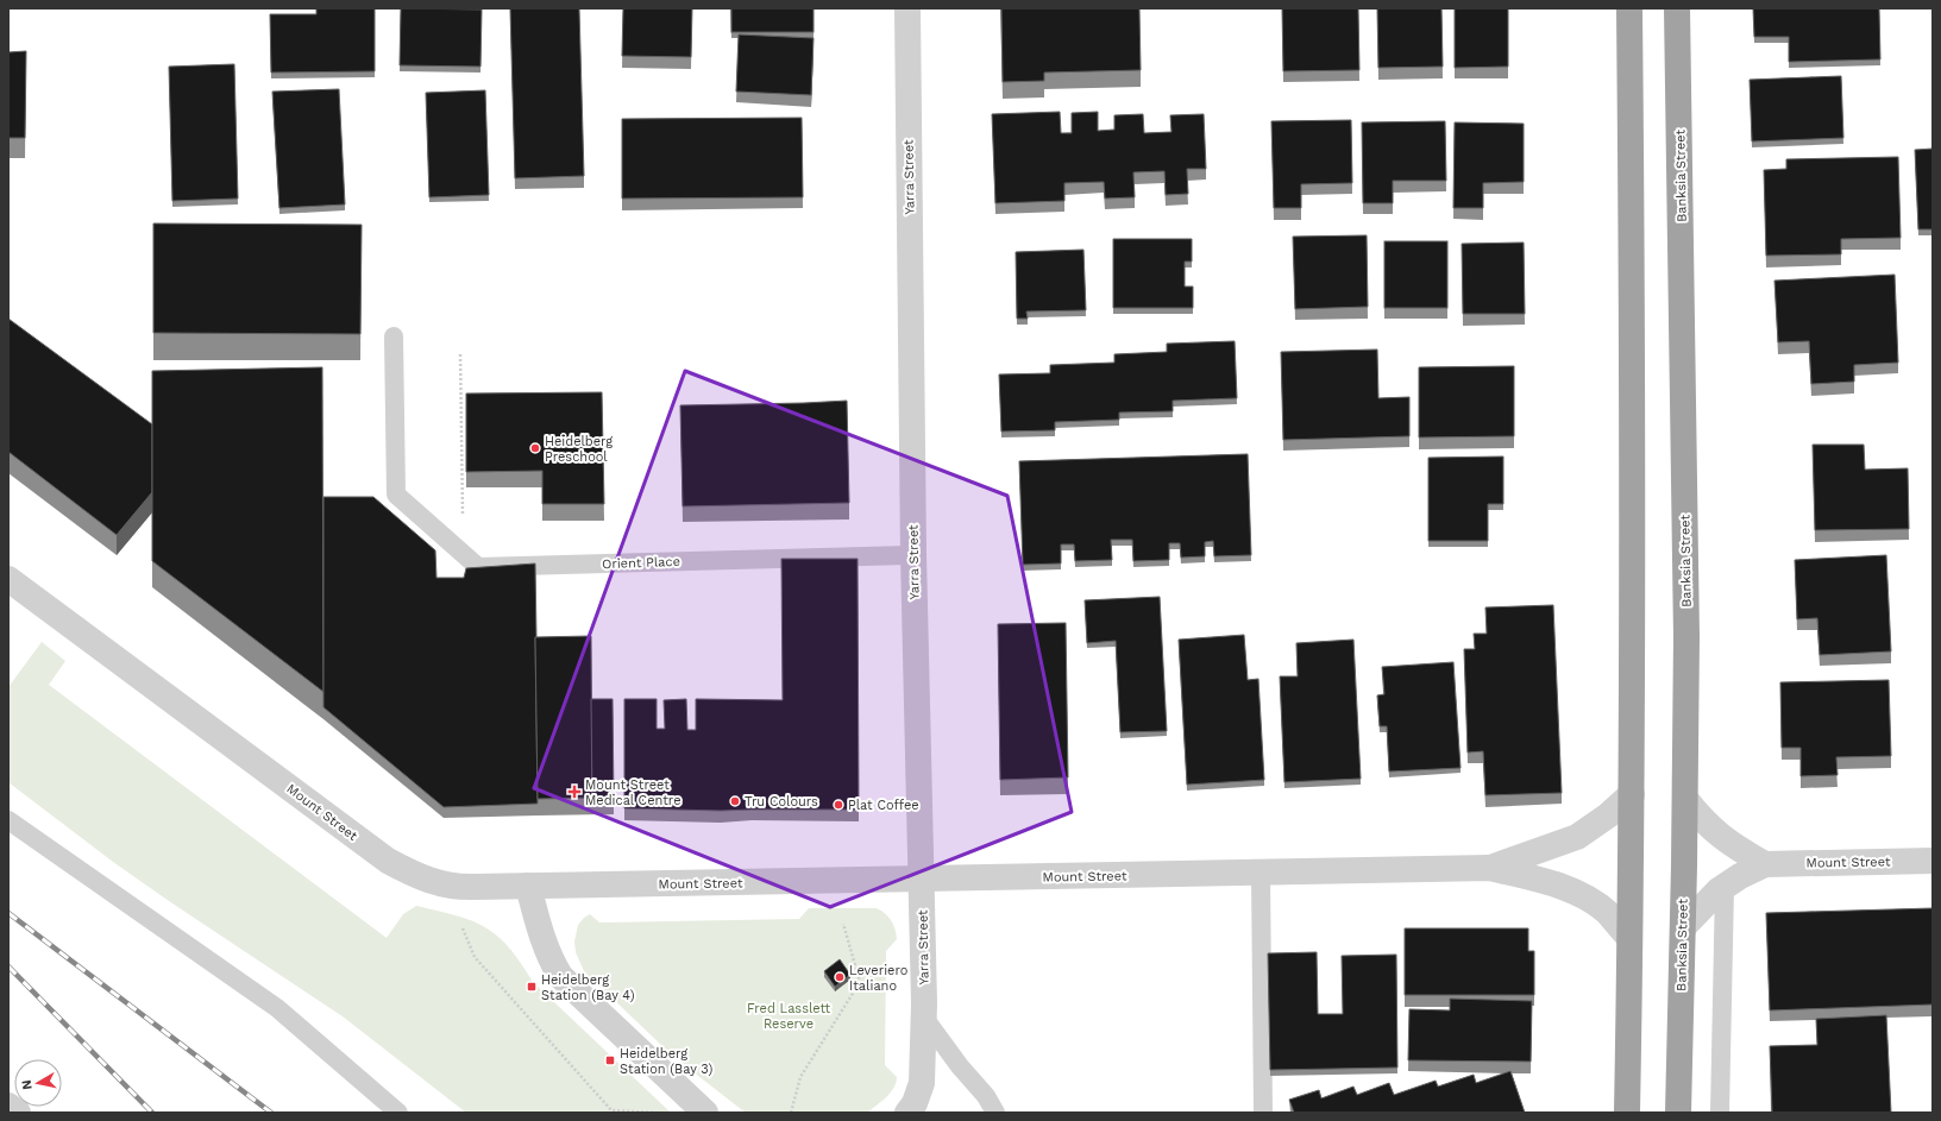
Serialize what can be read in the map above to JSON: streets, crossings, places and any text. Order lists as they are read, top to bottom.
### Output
{
  "streets": {
    "highway": ["Banksia Street"],
    "street": ["Yarra Street", "Mount Street"],
    "lane": ["Orient Place"]
  },
  "crossings": [
    ["Banksia Street", "Mount Street"],
    ["Yarra Street", "Orient Place"],
    ["Yarra Street", "Mount Street"]
  ],
  "parks": ["Fred Lasslett Reserve"],
  "places": {
    "other": [
      "Heidelberg Preschool",
      "Tru Colours",
      "Plat Coffee",
      "Leveriero Italiano"
    ],
    "health": ["Mount Street Medical Centre"],
    "transit": ["Heidelberg Station (Bay 4)", "Heidelberg Station (Bay 3)"]
  },
  "north": "left"
}
